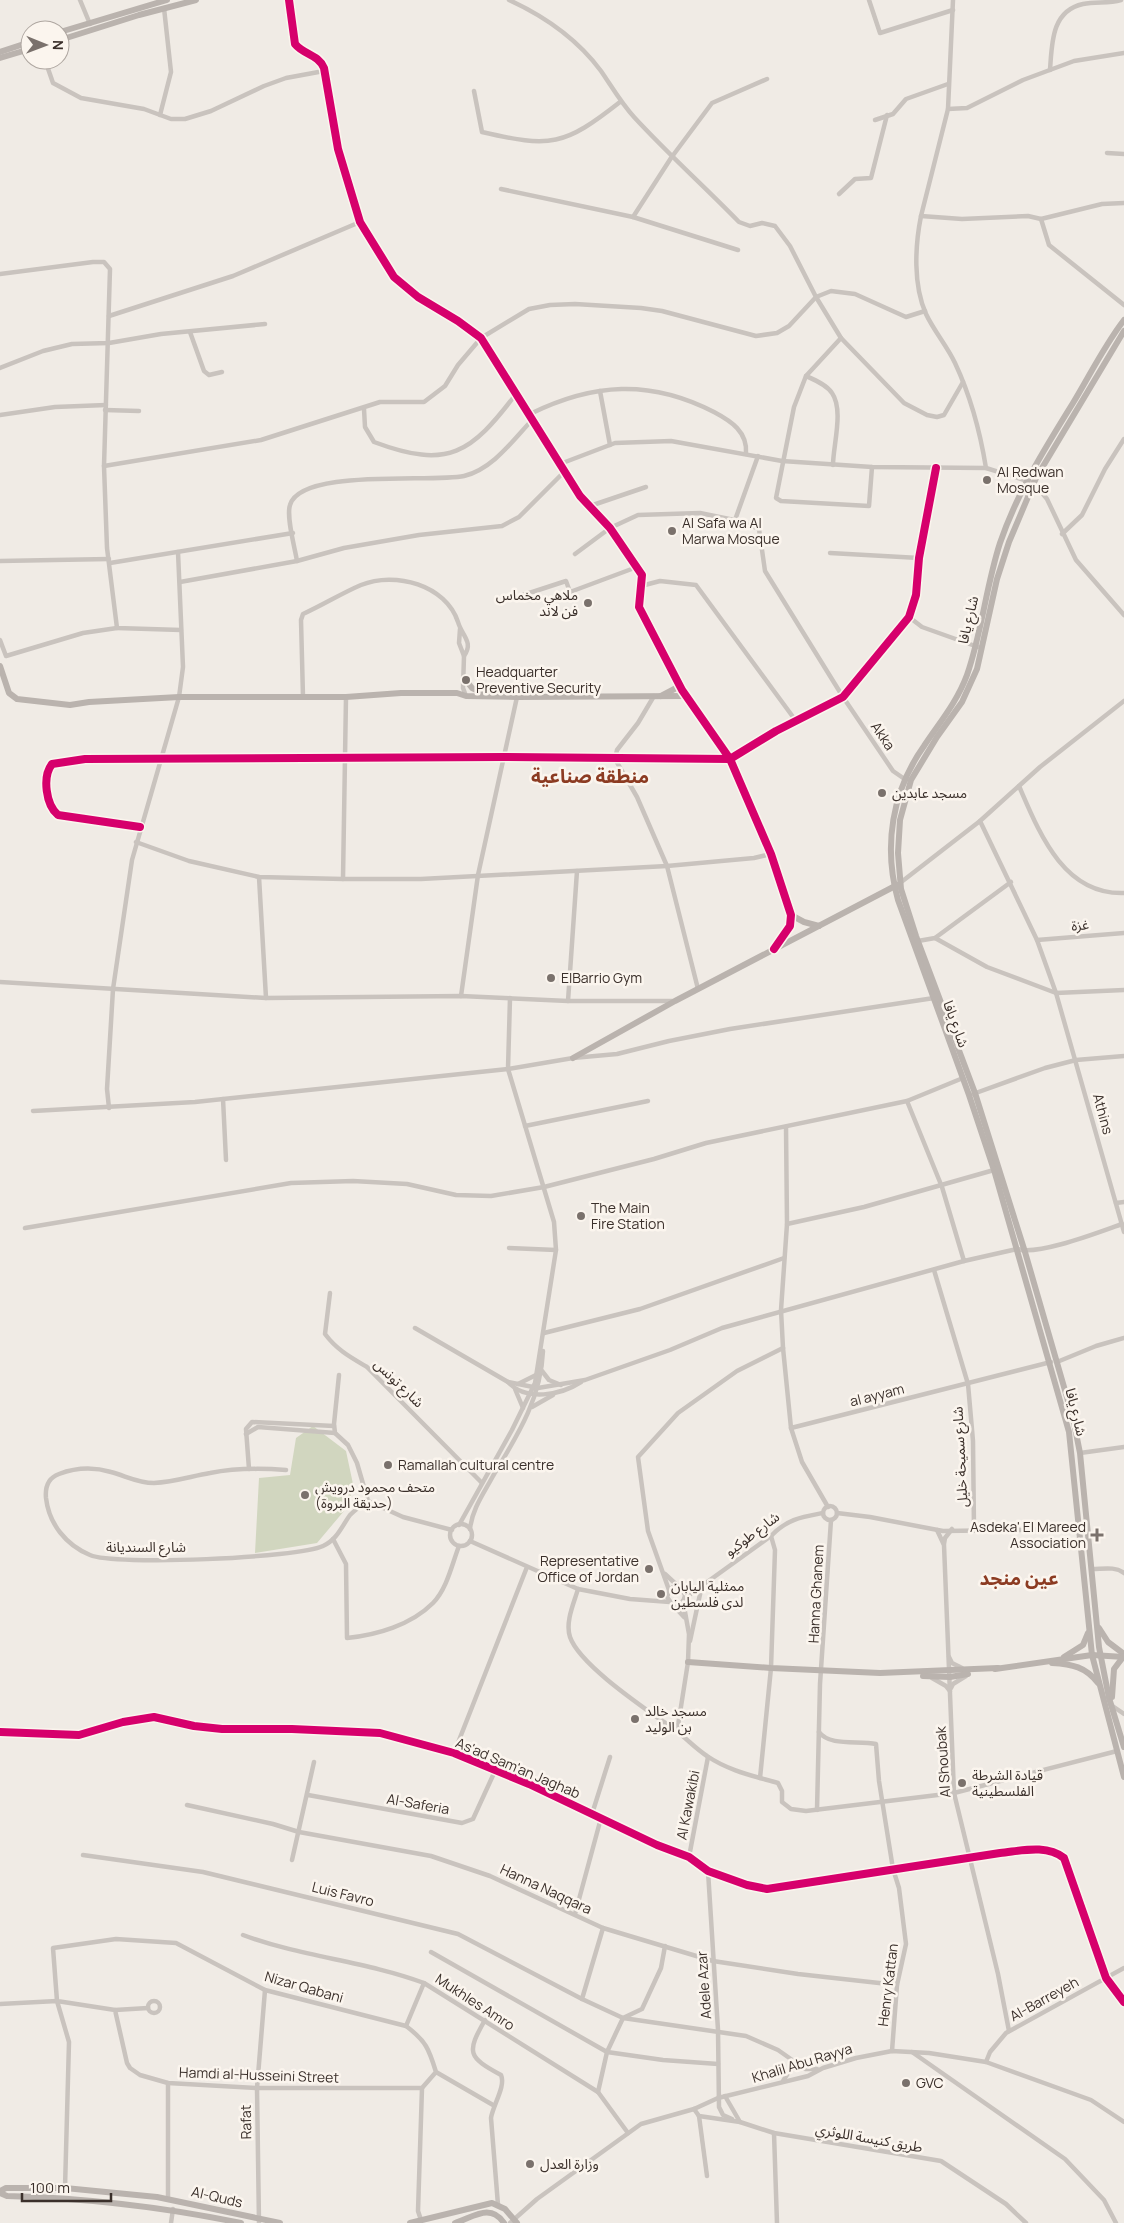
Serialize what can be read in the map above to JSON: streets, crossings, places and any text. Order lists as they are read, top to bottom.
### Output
{
  "streets": {
    "street": [
      "شارع يافا",
      "Akka",
      "غزة",
      "Athins",
      "شارع تونس",
      "al ayyam",
      "شارع سميحة خليل",
      "شارع طوكيو",
      "شارع السنديانة",
      "Hanna Ghanem",
      "Al Shoubak",
      "As'ad Sam'an Jaghab",
      "Al-Saferia",
      "Al Kawakibi",
      "Hanna Naqqara",
      "Luis Favro",
      "Adele Azar",
      "Henry Kattan",
      "Nizar Qabani",
      "Al-Barreyeh",
      "Mukhles Amro",
      "Khalil Abu Rayya",
      "Hamdi al-Husseini Street",
      "Rafat",
      "طريق كنيسة اللوثري",
      "Al-Quds"
    ]
  },
  "crossings": [
    ["شارع يافا", "Akka"],
    ["شارع يافا", "al ayyam"],
    ["غزة", "Athins"],
    ["al ayyam", "شارع سميحة خليل"],
    ["شارع طوكيو", "Hanna Ghanem"],
    ["Hanna Ghanem", "Henry Kattan"],
    ["Al Shoubak", "As'ad Sam'an Jaghab"],
    ["Al Shoubak", "Al-Barreyeh"],
    ["As'ad Sam'an Jaghab", "Al-Saferia"],
    ["As'ad Sam'an Jaghab", "Al Kawakibi"],
    ["As'ad Sam'an Jaghab", "Adele Azar"],
    ["As'ad Sam'an Jaghab", "Henry Kattan"],
    ["As'ad Sam'an Jaghab", "Al-Barreyeh"],
    ["Hanna Naqqara", "Adele Azar"],
    ["Hanna Naqqara", "Henry Kattan"],
    ["Luis Favro", "Adele Azar"],
    ["Luis Favro", "Khalil Abu Rayya"],
    ["Adele Azar", "Khalil Abu Rayya"],
    ["Henry Kattan", "Khalil Abu Rayya"],
    ["Nizar Qabani", "Rafat"],
    ["Al-Barreyeh", "Khalil Abu Rayya"],
    ["Hamdi al-Husseini Street", "Rafat"],
    ["Rafat", "Al-Quds"]
  ],
  "districts": ["منطقة صناعية", "عين منجد"],
  "places": {
    "other": [
      "Al Redwan Mosque",
      "Al Safa wa Al Marwa Mosque",
      "ملاهي مخماس فن لاند",
      "Headquarter Preventive Security",
      "مسجد عابدين",
      "ElBarrio Gym",
      "The Main Fire Station",
      "Ramallah cultural centre",
      "متحف محمود درويش (حديقة البروة)",
      "Representative Office of Jordan",
      "ممثلية اليابان لدى فلسطين",
      "مسجد خالد بن الوليد",
      "قيادة الشرطة الفلسطينية",
      "GVC",
      "وزارة العدل"
    ],
    "health": ["Asdeka' El Mareed Association"]
  },
  "scale_bar": "100 m",
  "north": "right"
}
